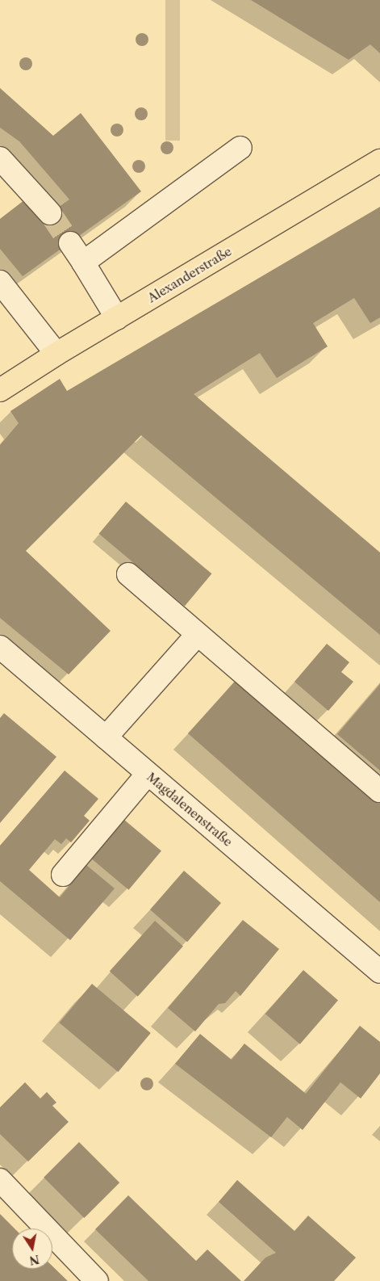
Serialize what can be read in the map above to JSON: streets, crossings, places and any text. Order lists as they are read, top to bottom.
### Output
{
  "streets": {
    "main road": ["Alexanderstraße"],
    "street": ["Magdalenenstraße"]
  },
  "north": "bottom"
}
